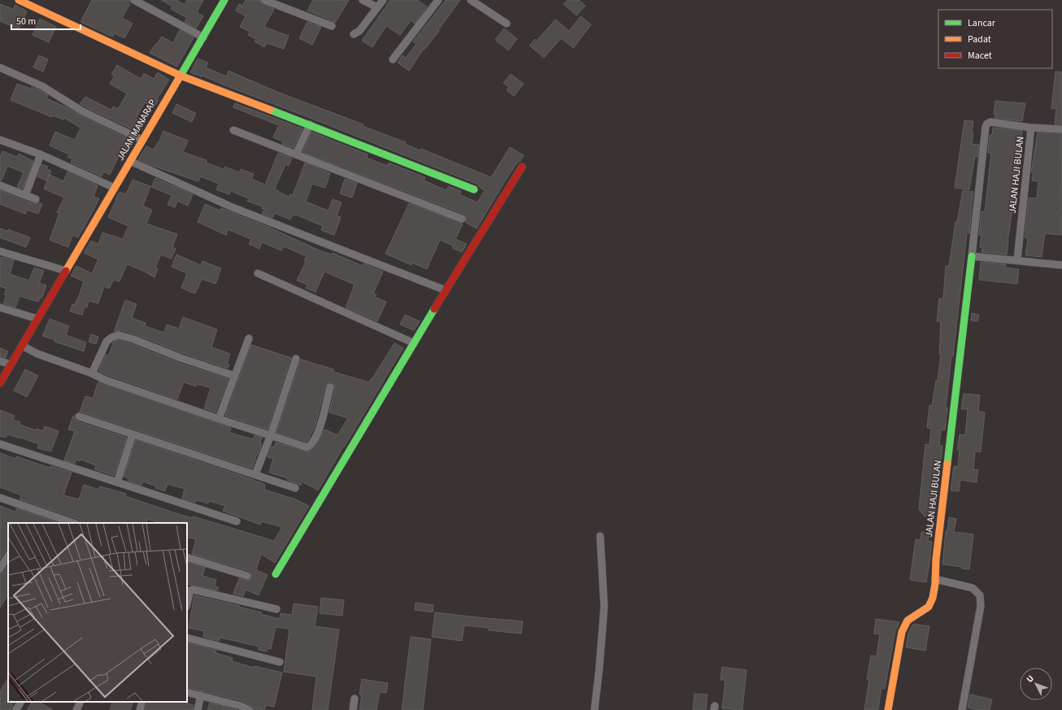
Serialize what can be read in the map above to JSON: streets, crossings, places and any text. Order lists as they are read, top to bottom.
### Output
{
  "streets": {
    "street": ["JALAN MANARAP", "JALAN HAJI BULAN"]
  },
  "legend": ["Lancar", "Padat", "Macet"],
  "scale_bar": "50 m",
  "north": "top left"
}
